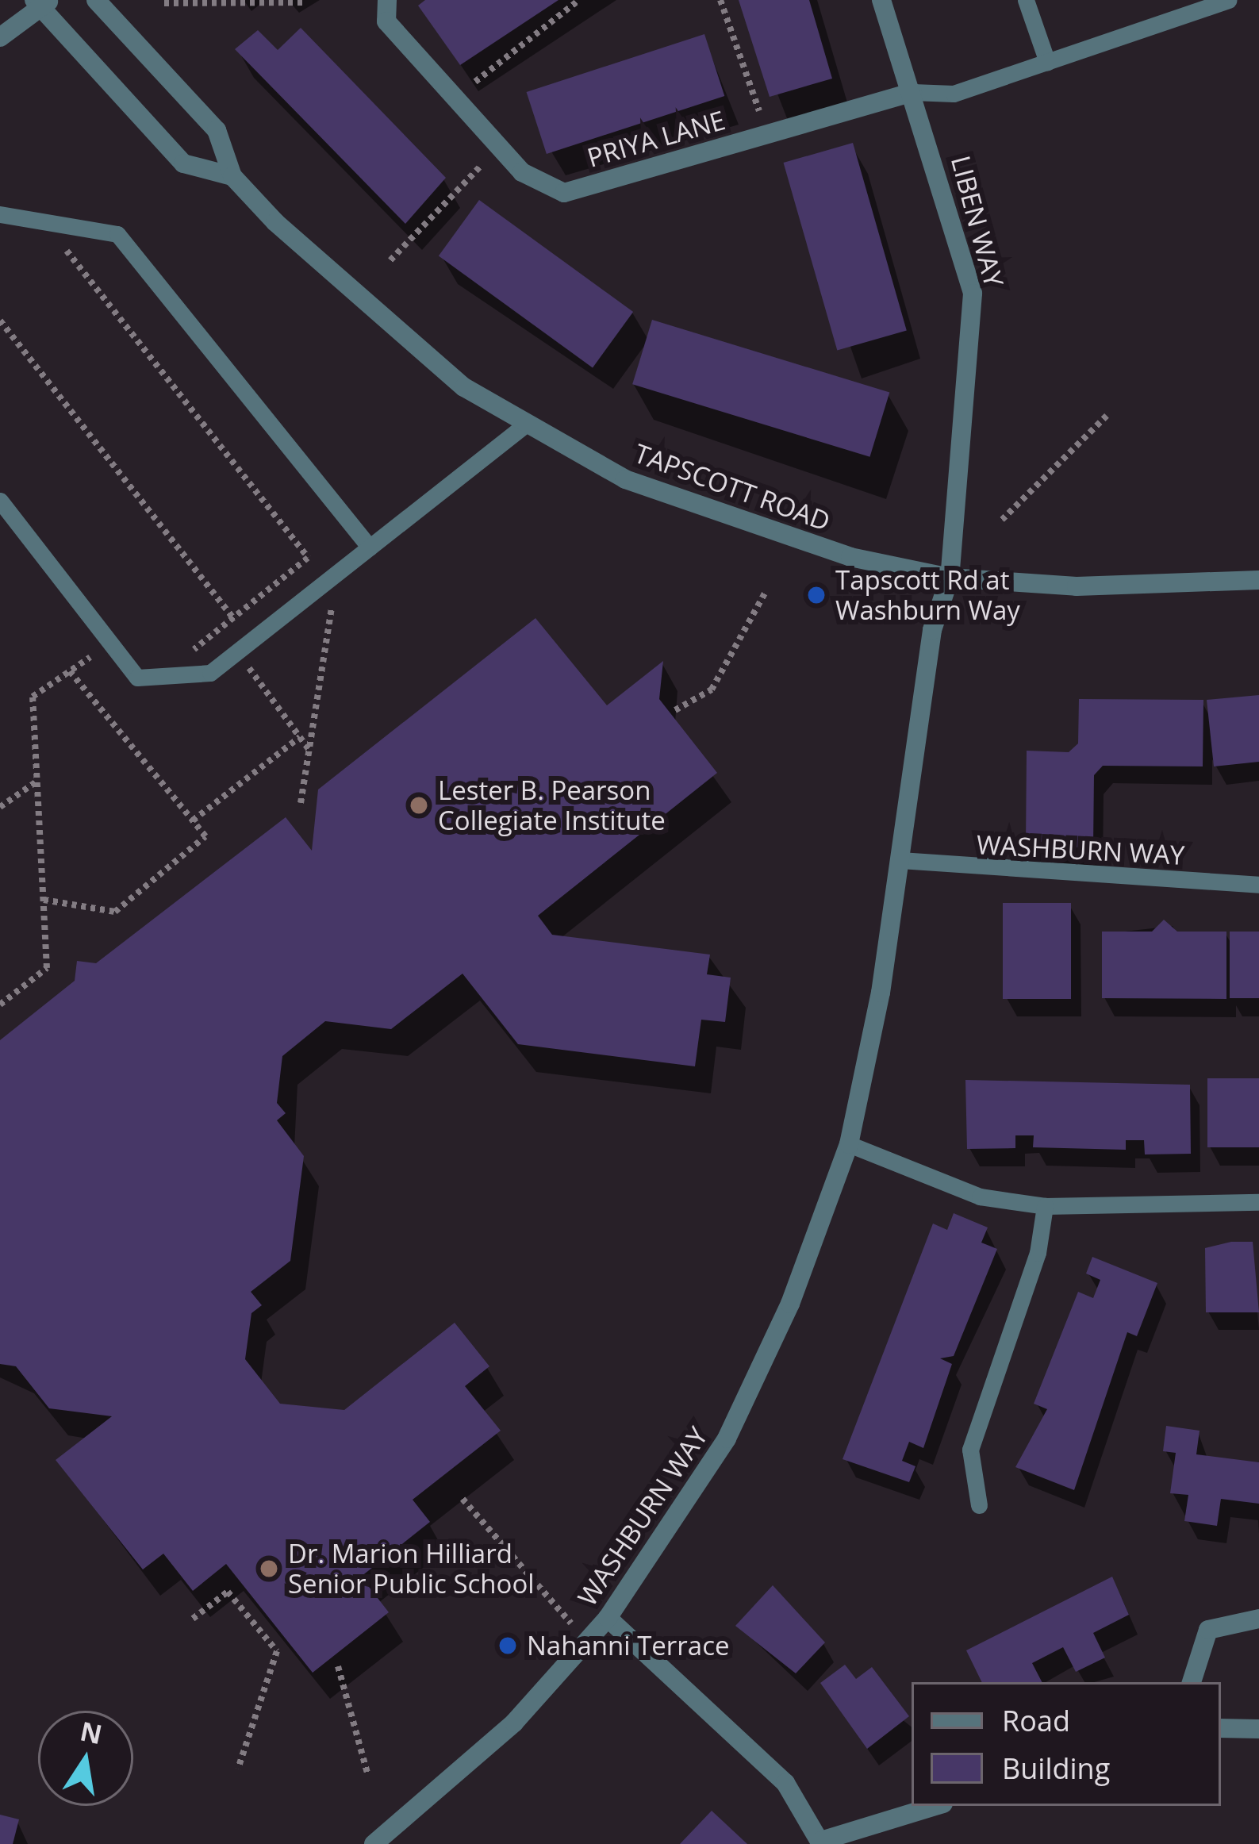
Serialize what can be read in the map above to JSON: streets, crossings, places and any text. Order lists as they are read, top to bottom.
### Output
{
  "streets": {
    "street": [
      "PRIYA LANE",
      "LIBEN WAY",
      "TAPSCOTT ROAD",
      "WASHBURN WAY"
    ]
  },
  "crossings": [
    ["PRIYA LANE", "LIBEN WAY"],
    ["LIBEN WAY", "TAPSCOTT ROAD"],
    ["LIBEN WAY", "WASHBURN WAY"],
    ["TAPSCOTT ROAD", "WASHBURN WAY"]
  ],
  "places": [
    "Tapscott Rd at Washburn Way",
    "Lester B. Pearson Collegiate Institute",
    "Dr. Marion Hilliard Senior Public School",
    "Nahanni Terrace"
  ],
  "legend": ["Road", "Building"],
  "north": "top"
}
